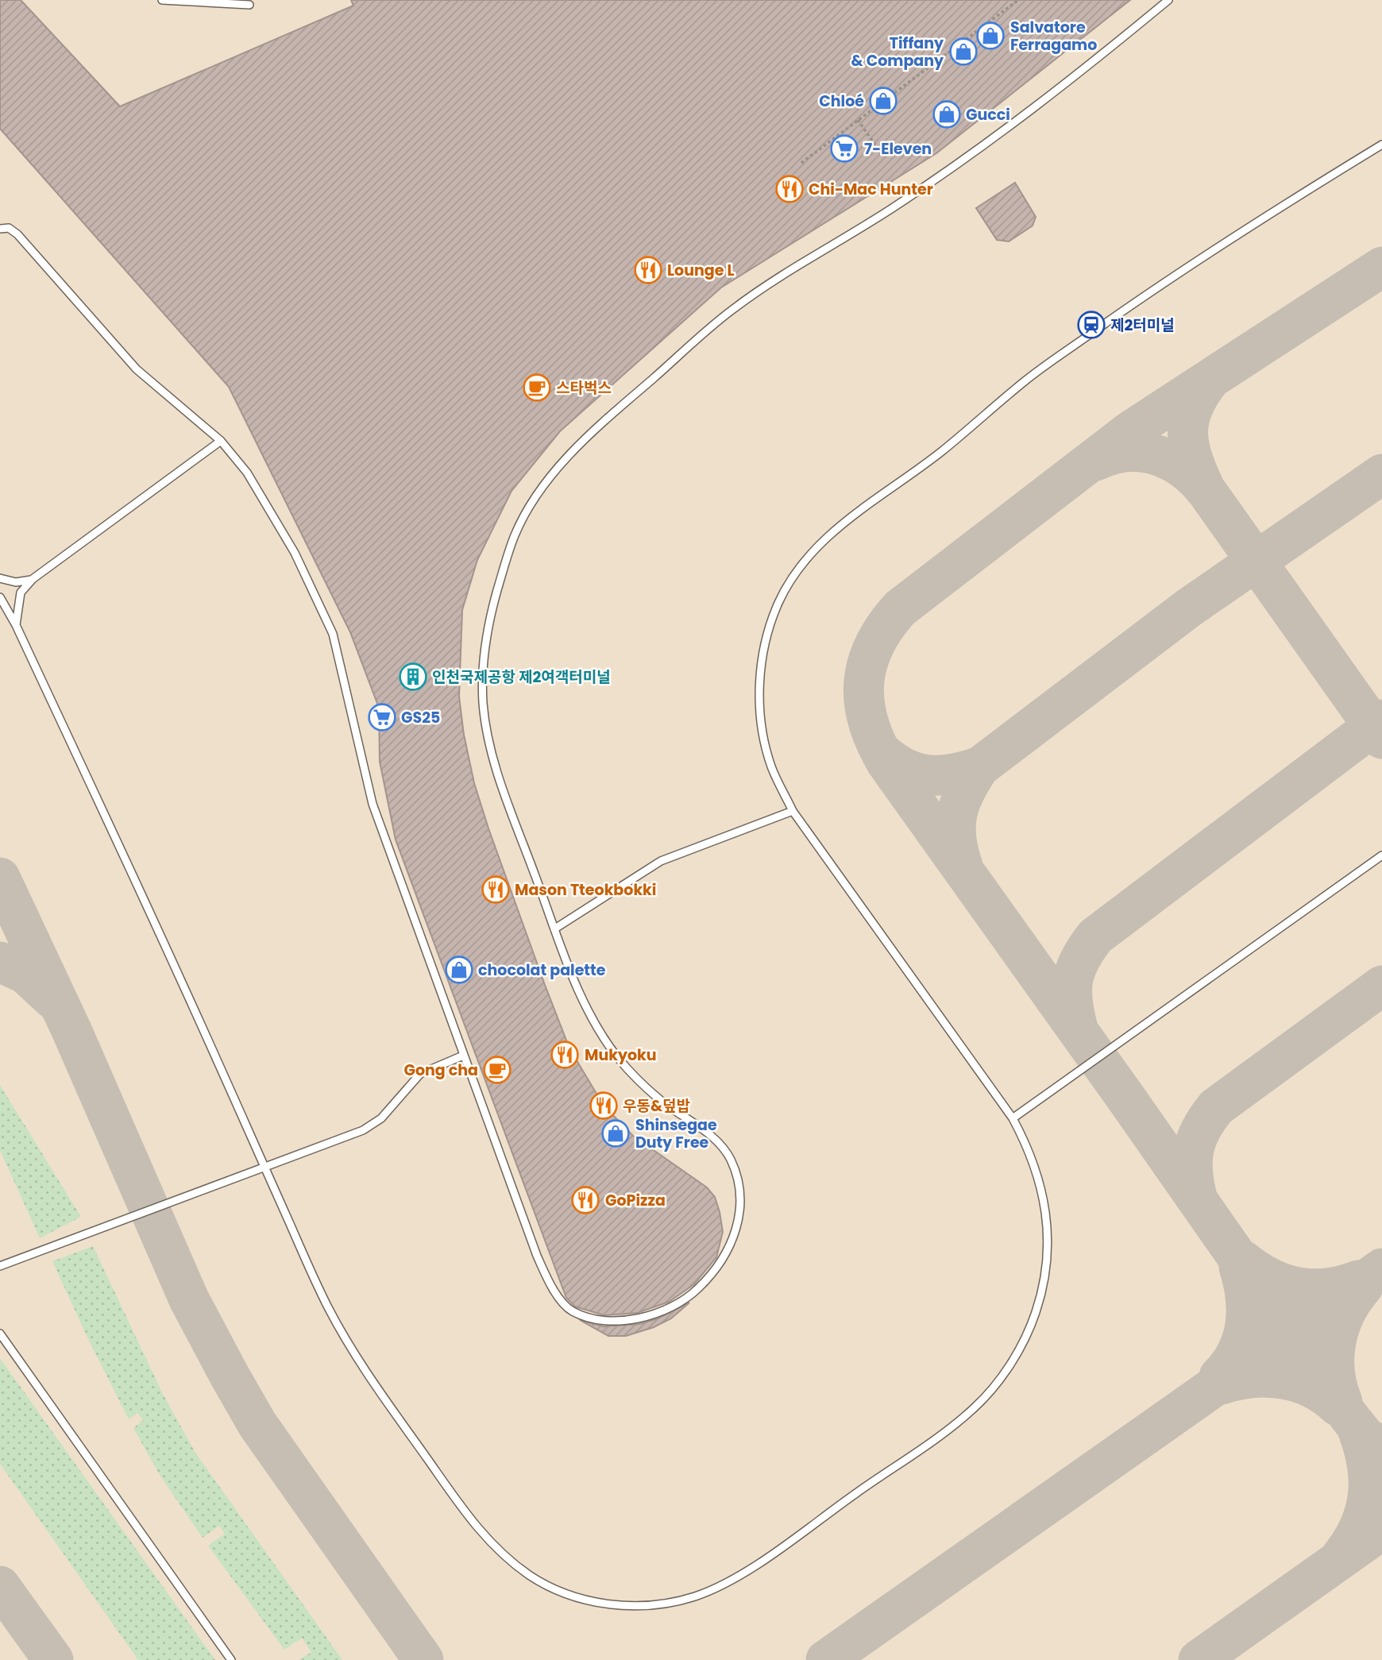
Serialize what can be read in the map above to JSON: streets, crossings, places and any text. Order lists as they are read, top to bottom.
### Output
{
  "places": {
    "shop": [
      "Salvatore Ferragamo",
      "Tiffany & Company",
      "Chloé",
      "Gucci",
      "chocolat palette",
      "Shinsegae Duty Free"
    ],
    "supermarket": ["7-Eleven", "GS25"],
    "restaurant": [
      "Chi-Mac Hunter",
      "Lounge L",
      "Mason Tteokbokki",
      "Mukyoku",
      "우동&덮밥",
      "GoPizza"
    ],
    "station": ["제2터미널"],
    "cafe": ["스타벅스", "Gong cha"],
    "building": ["인천국제공항 제2여객터미널"]
  }
}
